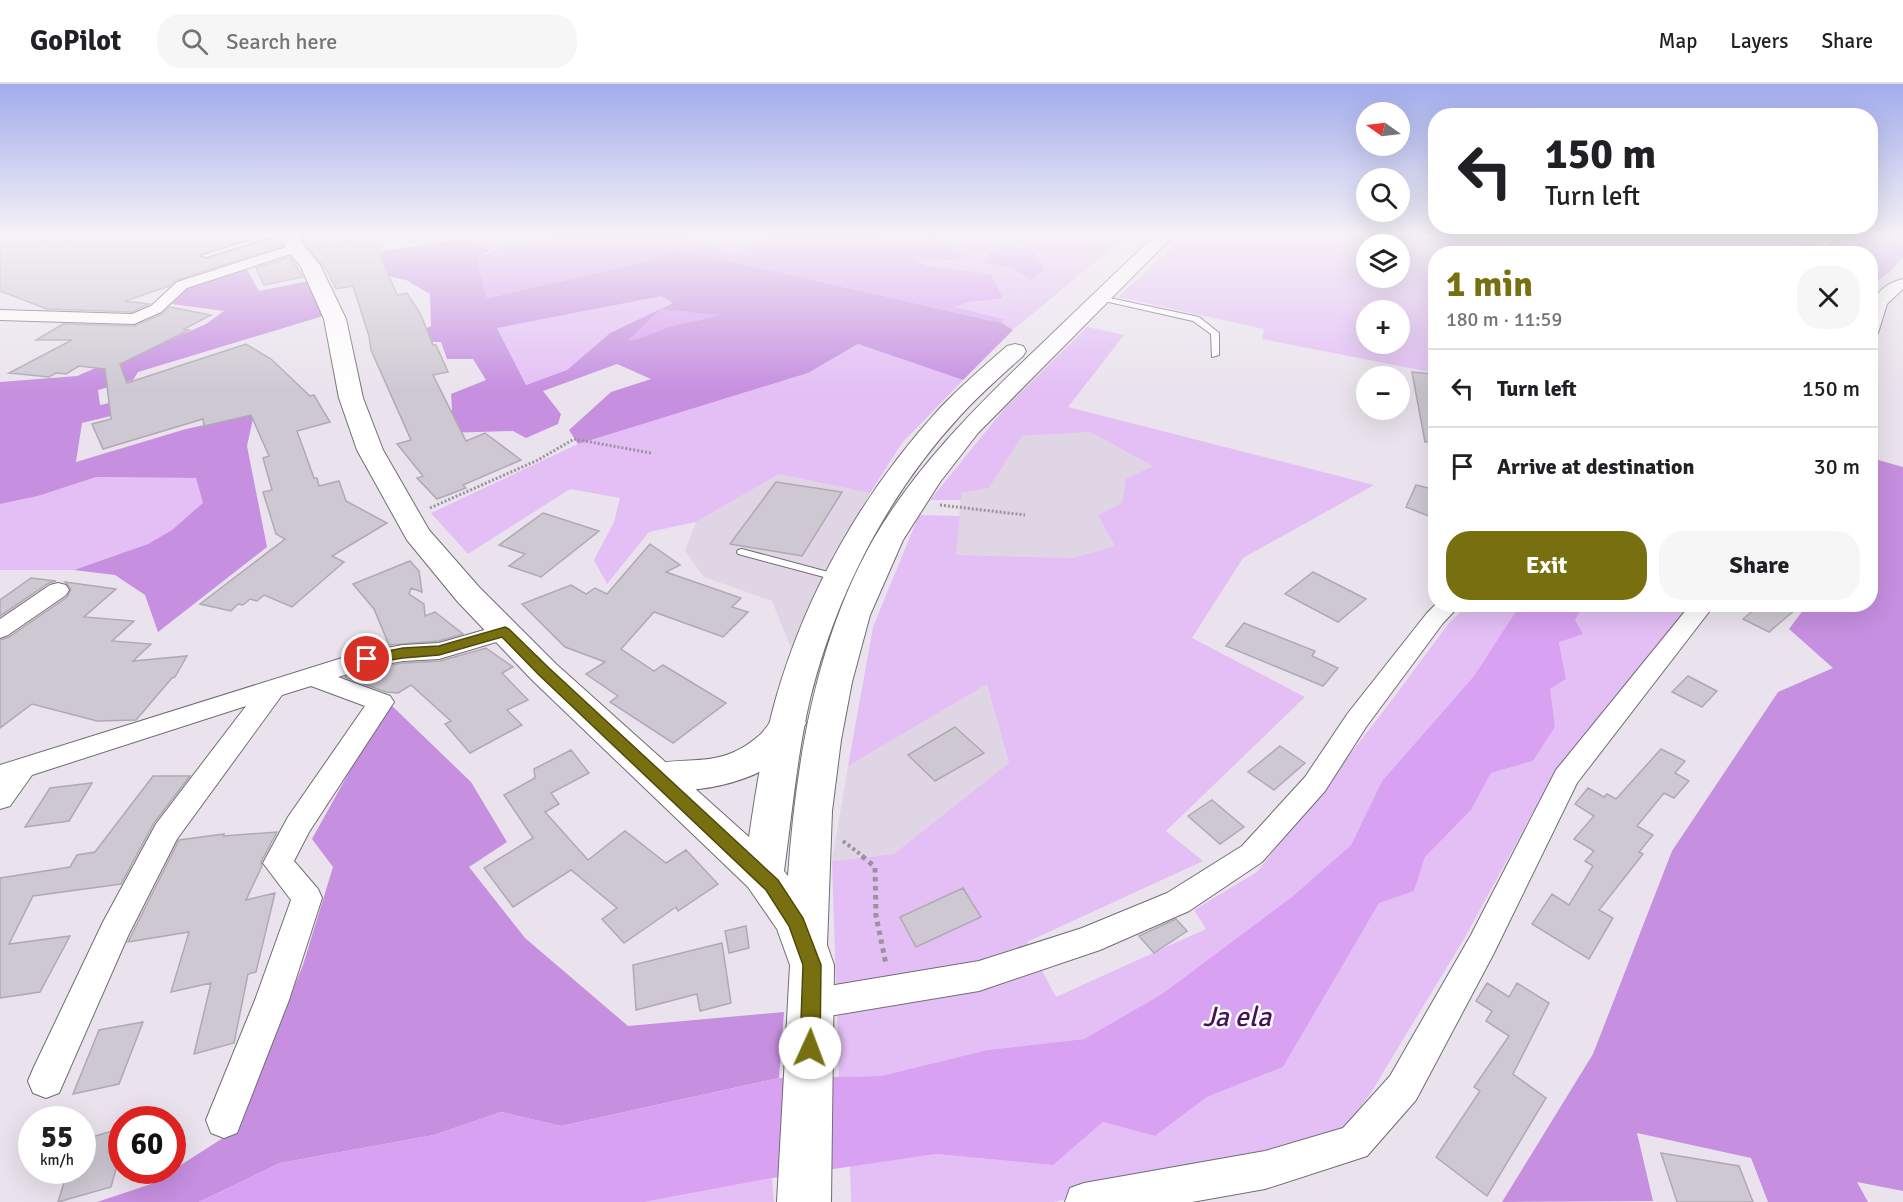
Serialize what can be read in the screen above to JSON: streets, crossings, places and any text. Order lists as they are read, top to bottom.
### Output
{
  "water": ["Ja ela"],
  "north": "left",
  "page": {
    "header": "GoPilot",
    "search": "Search here",
    "nav": ["Map", "Layers", "Share"],
    "map_buttons": ["+", "−"],
    "turn": ["150 m", "Turn left"],
    "heading": ["1 min", "180 m · 11:59"],
    "list": [
      {
        "name": "Turn left",
        "value": "150 m"
      },
      {
        "name": "Arrive at destination",
        "value": "30 m"
      }
    ],
    "buttons": ["Exit", "Share"],
    "speed": "55 km/h",
    "limit": "60"
  }
}
